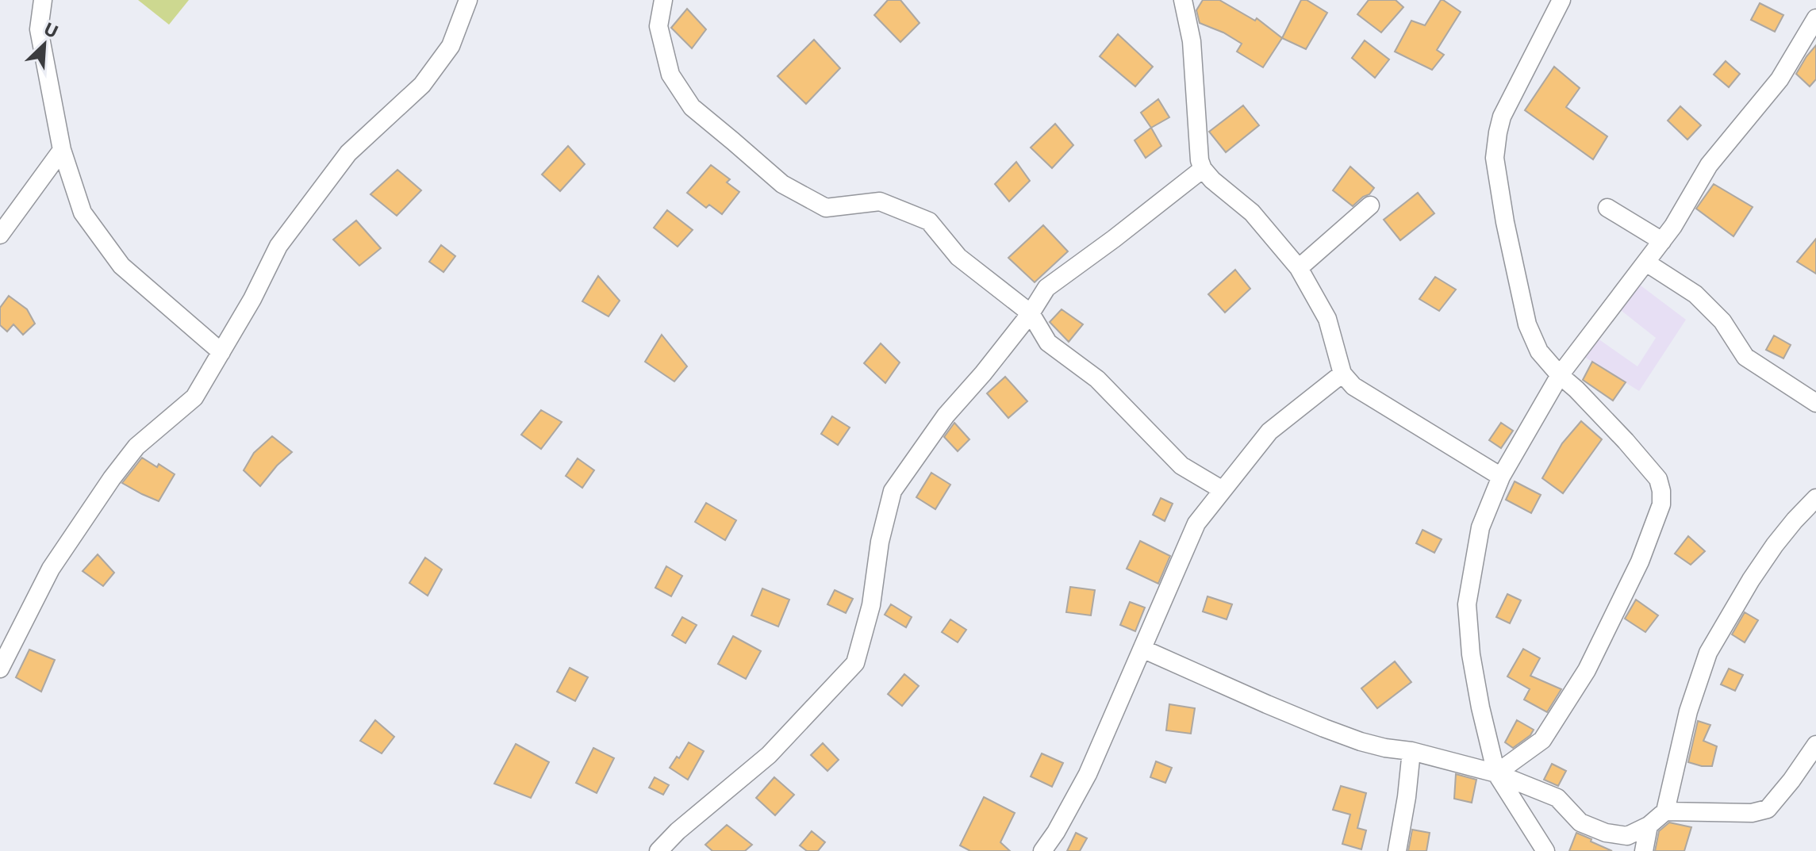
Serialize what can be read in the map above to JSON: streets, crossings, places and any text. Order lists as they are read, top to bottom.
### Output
{
  "north": "top right"
}
